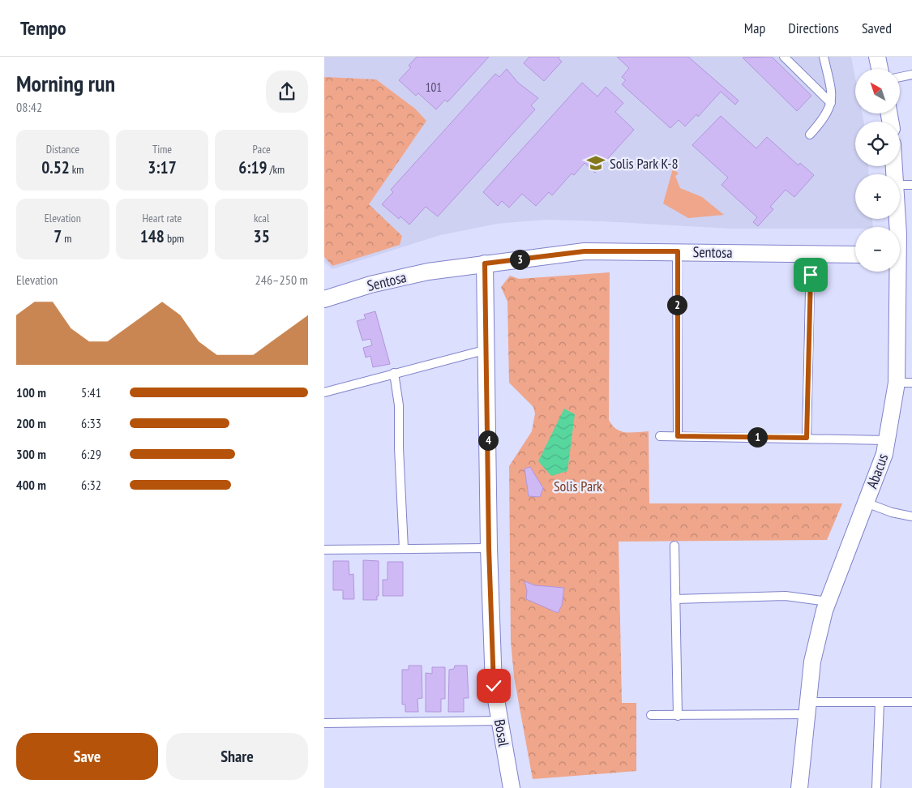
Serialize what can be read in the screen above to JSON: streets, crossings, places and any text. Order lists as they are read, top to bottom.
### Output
{
  "streets": {
    "street": ["Sentosa", "Abacus", "Bosal"]
  },
  "crossings": [
    ["Sentosa", "Bosal"]
  ],
  "parks": ["Solis Park"],
  "places": {
    "school or university": ["Solis Park K-8"]
  },
  "house_numbers": ["101"],
  "north": "top left",
  "page": {
    "header": "Tempo",
    "nav": ["Map", "Directions", "Saved"],
    "heading": ["Morning run", "08:42"],
    "map_buttons": ["+", "−"],
    "stats": [
      ["Distance", "0.52 km"],
      ["Time", "3:17"],
      ["Pace", "6:19 /km"],
      ["Elevation", "7 m"],
      ["Heart rate", "148 bpm"],
      ["kcal", "35"]
    ],
    "pins": [
      "3",
      "2",
      "1",
      "4"
    ],
    "chart": ["Elevation", "246–250 m"],
    "list": [
      {
        "name": "100 m",
        "note": "5:41"
      },
      {
        "name": "200 m",
        "note": "6:33"
      },
      {
        "name": "300 m",
        "note": "6:29"
      },
      {
        "name": "400 m",
        "note": "6:32"
      }
    ],
    "buttons": ["Save", "Share"]
  }
}
